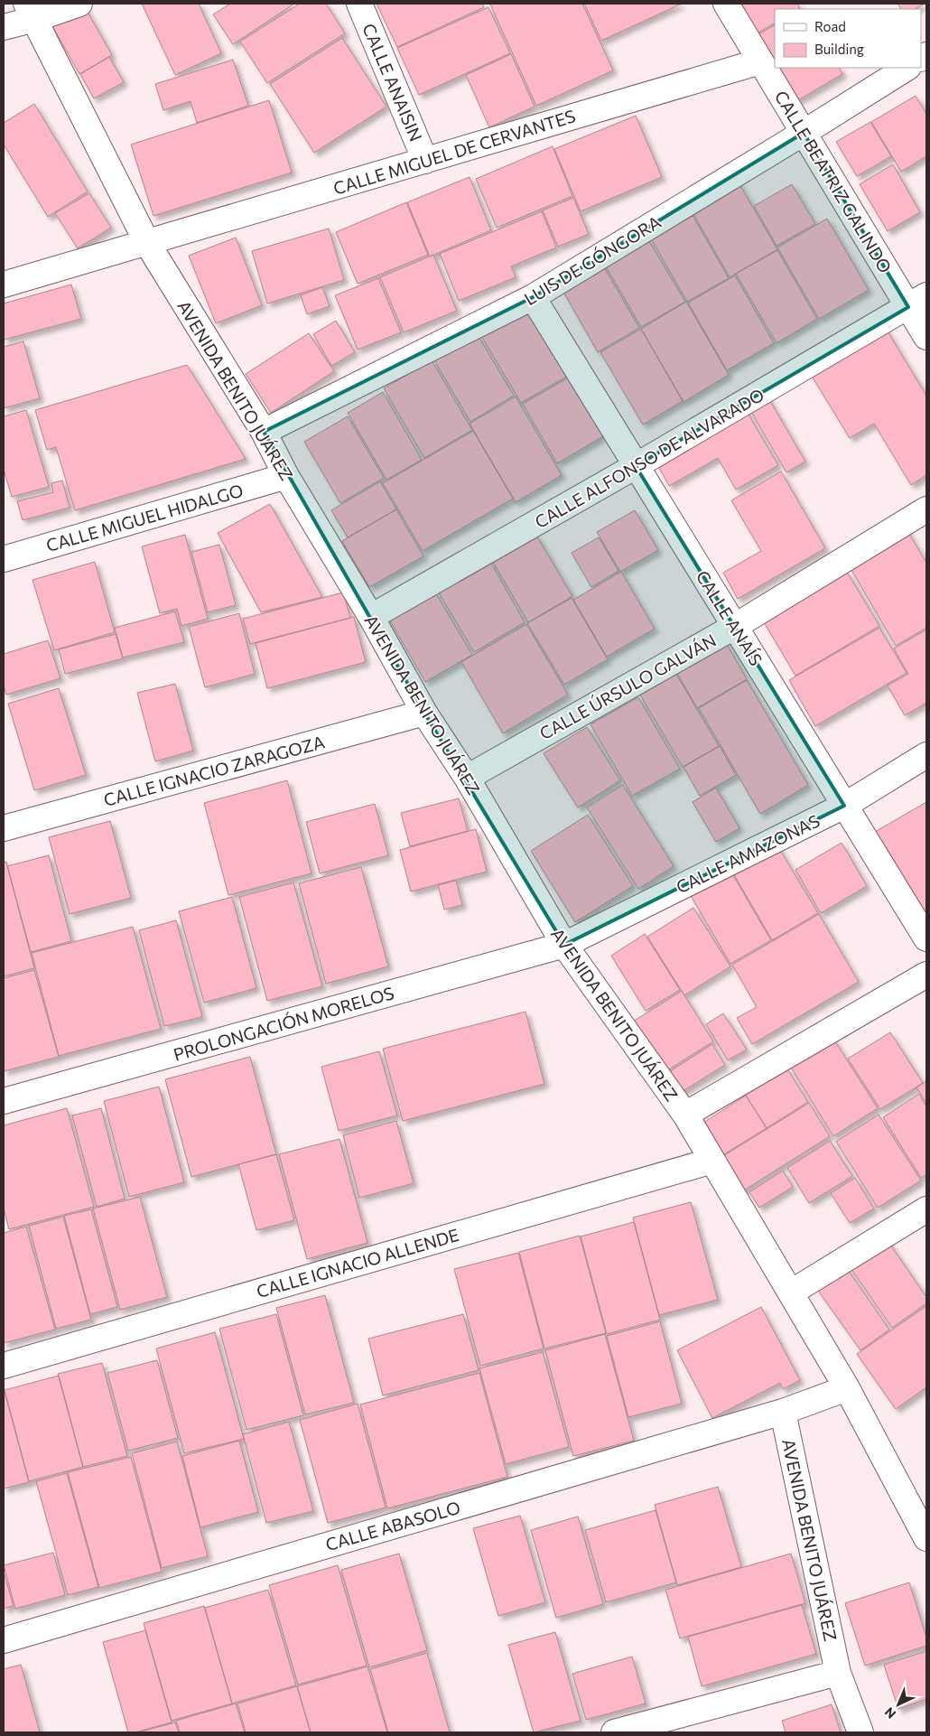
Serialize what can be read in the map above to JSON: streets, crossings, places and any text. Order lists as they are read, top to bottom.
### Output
{
  "streets": {
    "street": [
      "CALLE ANAISIN",
      "CALLE MIGUEL DE CERVANTES",
      "CALLE BEATRIZ GALINDO",
      "LUIS DE GÓNGORA",
      "AVENIDA BENITO JUÁREZ",
      "CALLE ALFONSO DE ALVARADO",
      "CALLE MIGUEL HIDALGO",
      "CALLE ANAÍS",
      "CALLE ÚRSULO GALVÁN",
      "CALLE IGNACIO ZARAGOZA",
      "CALLE AMAZONAS",
      "PROLONGACIÓN MORELOS",
      "CALLE IGNACIO ALLENDE",
      "CALLE ABASOLO"
    ]
  },
  "crossings": [
    ["CALLE ANAISIN", "CALLE MIGUEL DE CERVANTES"],
    ["CALLE MIGUEL DE CERVANTES", "CALLE BEATRIZ GALINDO"],
    ["CALLE MIGUEL DE CERVANTES", "AVENIDA BENITO JUÁREZ"],
    ["CALLE BEATRIZ GALINDO", "LUIS DE GÓNGORA"],
    ["CALLE BEATRIZ GALINDO", "CALLE ALFONSO DE ALVARADO"],
    ["LUIS DE GÓNGORA", "AVENIDA BENITO JUÁREZ"],
    ["LUIS DE GÓNGORA", "CALLE ANAÍS"],
    ["AVENIDA BENITO JUÁREZ", "CALLE ALFONSO DE ALVARADO"],
    ["AVENIDA BENITO JUÁREZ", "CALLE MIGUEL HIDALGO"],
    ["AVENIDA BENITO JUÁREZ", "CALLE ÚRSULO GALVÁN"],
    ["AVENIDA BENITO JUÁREZ", "CALLE IGNACIO ZARAGOZA"],
    ["AVENIDA BENITO JUÁREZ", "CALLE AMAZONAS"],
    ["AVENIDA BENITO JUÁREZ", "PROLONGACIÓN MORELOS"],
    ["AVENIDA BENITO JUÁREZ", "CALLE IGNACIO ALLENDE"],
    ["AVENIDA BENITO JUÁREZ", "CALLE ABASOLO"],
    ["CALLE ALFONSO DE ALVARADO", "CALLE ANAÍS"],
    ["CALLE ANAÍS", "CALLE ÚRSULO GALVÁN"],
    ["CALLE ANAÍS", "CALLE AMAZONAS"],
    ["CALLE AMAZONAS", "PROLONGACIÓN MORELOS"]
  ],
  "legend": ["Road", "Building"],
  "north": "bottom left"
}
